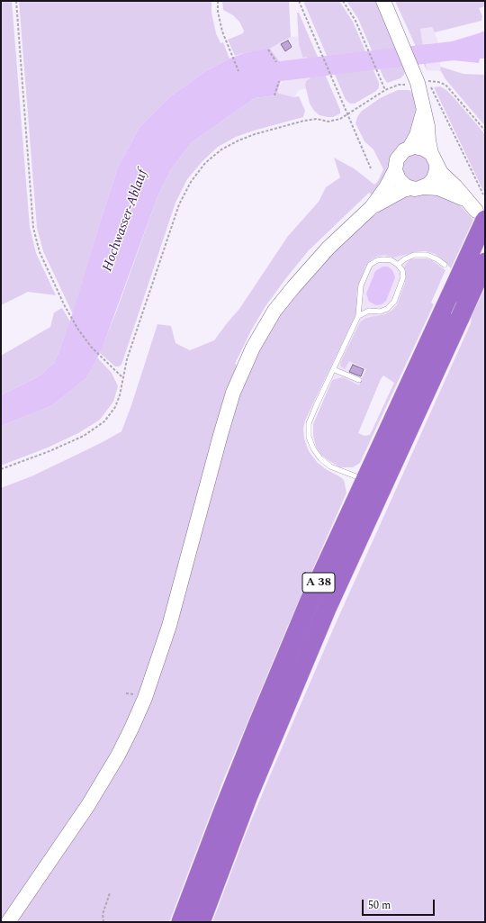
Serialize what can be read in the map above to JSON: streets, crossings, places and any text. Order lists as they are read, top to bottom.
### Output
{
  "streets": {
    "highway": ["A 38"]
  },
  "water": ["Hochwasser-Ablauf"],
  "scale_bar": "50 m"
}
